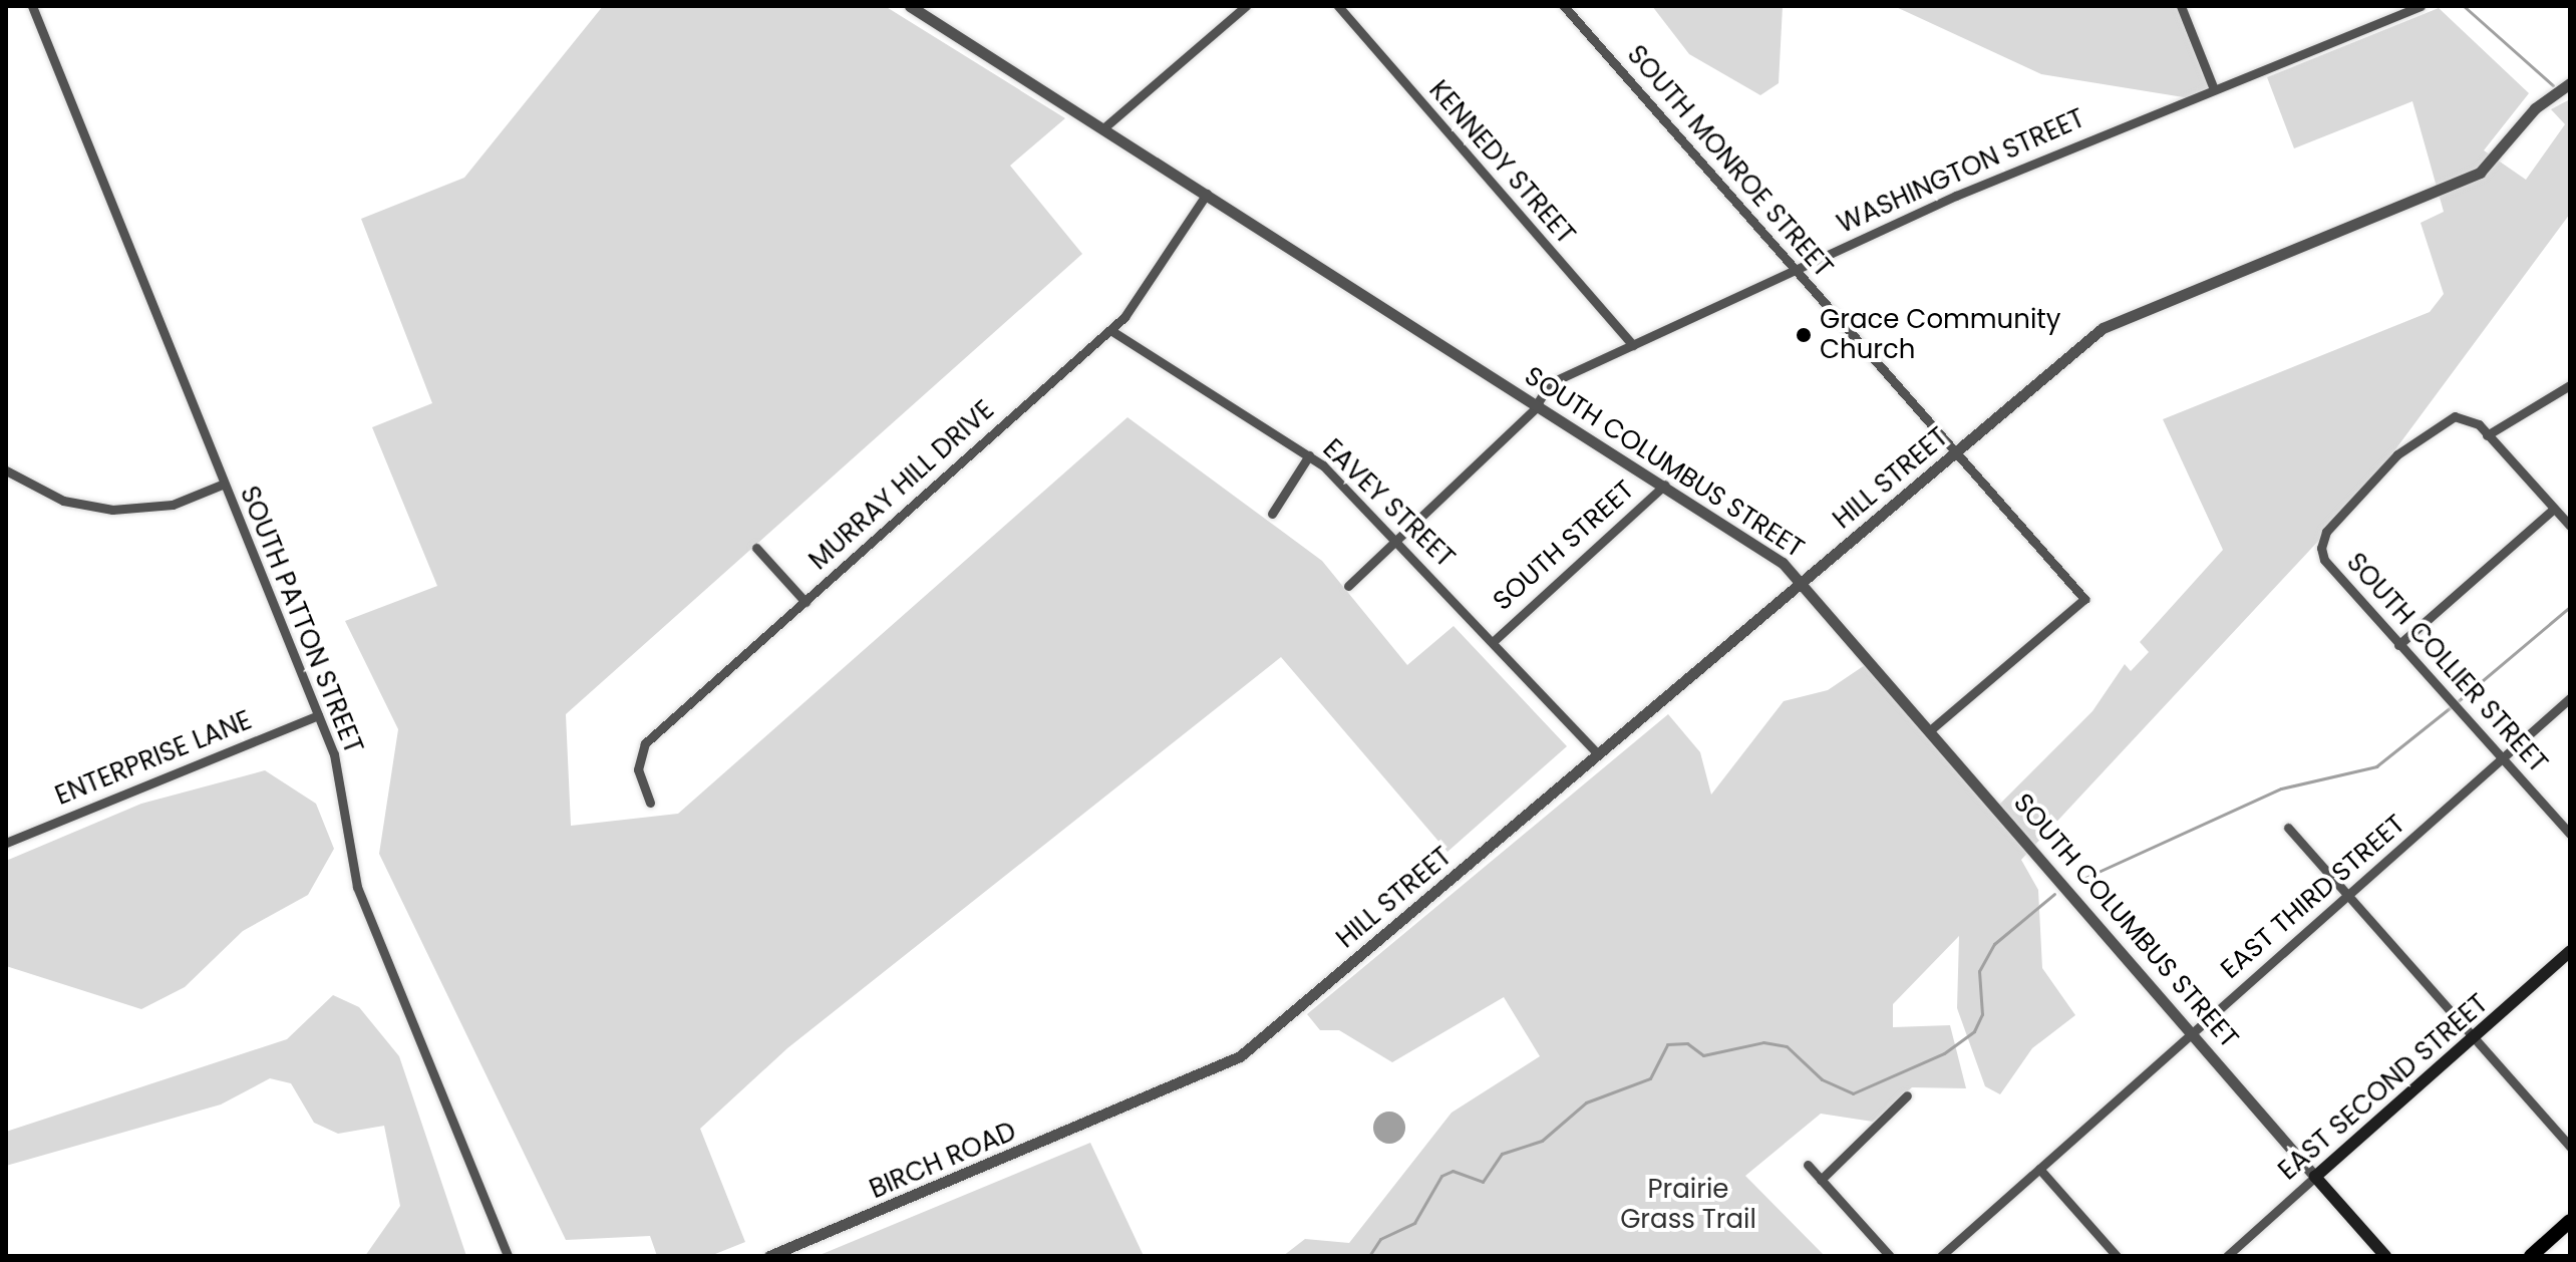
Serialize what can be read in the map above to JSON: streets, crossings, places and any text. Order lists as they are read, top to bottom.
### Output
{
  "streets": {
    "main road": ["SOUTH COLUMBUS STREET", "EAST SECOND STREET"],
    "street": [
      "SOUTH MONROE STREET",
      "KENNEDY STREET",
      "WASHINGTON STREET",
      "HILL STREET",
      "MURRAY HILL DRIVE",
      "EAVEY STREET",
      "SOUTH STREET",
      "SOUTH PATTON STREET",
      "SOUTH COLLIER STREET",
      "ENTERPRISE LANE",
      "EAST THIRD STREET",
      "BIRCH ROAD"
    ]
  },
  "crossings": [
    ["SOUTH MONROE STREET", "WASHINGTON STREET"],
    ["SOUTH MONROE STREET", "SOUTH COLUMBUS STREET"],
    ["SOUTH MONROE STREET", "HILL STREET"],
    ["KENNEDY STREET", "WASHINGTON STREET"],
    ["WASHINGTON STREET", "SOUTH COLUMBUS STREET"],
    ["WASHINGTON STREET", "EAVEY STREET"],
    ["SOUTH COLUMBUS STREET", "HILL STREET"],
    ["SOUTH COLUMBUS STREET", "MURRAY HILL DRIVE"],
    ["SOUTH COLUMBUS STREET", "SOUTH STREET"],
    ["SOUTH COLUMBUS STREET", "EAST THIRD STREET"],
    ["SOUTH COLUMBUS STREET", "EAST SECOND STREET"],
    ["HILL STREET", "EAVEY STREET"],
    ["HILL STREET", "BIRCH ROAD"],
    ["MURRAY HILL DRIVE", "EAVEY STREET"],
    ["EAVEY STREET", "SOUTH STREET"],
    ["SOUTH PATTON STREET", "ENTERPRISE LANE"],
    ["SOUTH COLLIER STREET", "EAST THIRD STREET"]
  ],
  "parks": ["Prairie Grass Trail"],
  "places": ["Grace Community Church"]
}
